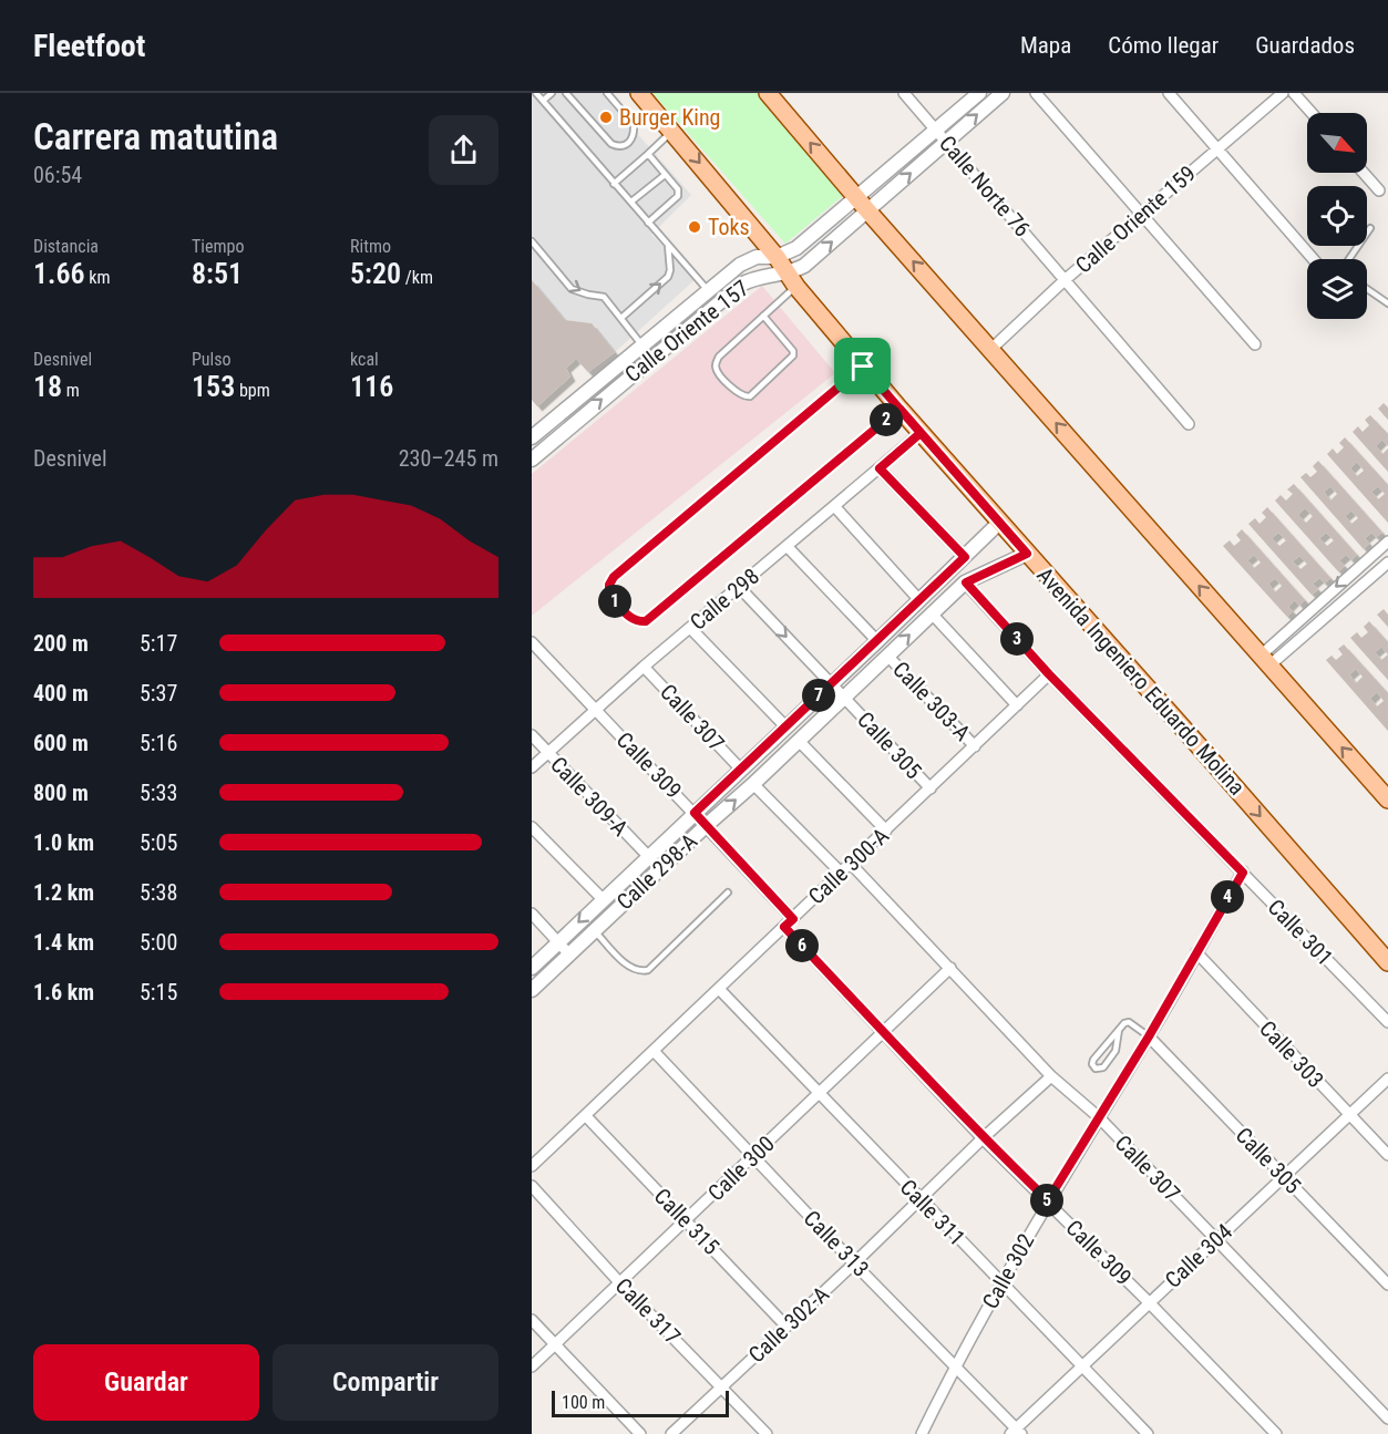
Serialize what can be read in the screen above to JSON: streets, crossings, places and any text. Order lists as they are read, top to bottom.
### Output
{
  "streets": {
    "main road": ["Avenida Ingeniero Eduardo Molina"],
    "street": [
      "Calle Norte 76",
      "Calle Oriente 159",
      "Calle Oriente 157",
      "Calle 298",
      "Calle 303-A",
      "Calle 307",
      "Calle 305",
      "Calle 309",
      "Calle 309-A",
      "Calle 300-A",
      "Calle 298-A",
      "Calle 301",
      "Calle 303",
      "Calle 300",
      "Calle 311",
      "Calle 315",
      "Calle 313",
      "Calle 304",
      "Calle 302",
      "Calle 317",
      "Calle 302-A"
    ]
  },
  "crossings": [
    ["Calle Norte 76", "Calle Oriente 159"],
    ["Calle Norte 76", "Calle Oriente 157"],
    ["Calle Oriente 157", "Avenida Ingeniero Eduardo Molina"],
    ["Calle 298", "Avenida Ingeniero Eduardo Molina"],
    ["Calle 298", "Calle 303-A"],
    ["Calle 298", "Calle 307"],
    ["Calle 298", "Calle 305"],
    ["Calle 298", "Calle 309"],
    ["Calle 298", "Calle 309-A"],
    ["Avenida Ingeniero Eduardo Molina", "Calle 298-A"],
    ["Calle 303-A", "Calle 300-A"],
    ["Calle 303-A", "Calle 298-A"],
    ["Calle 307", "Calle 300-A"],
    ["Calle 307", "Calle 298-A"],
    ["Calle 307", "Calle 300"],
    ["Calle 307", "Calle 304"],
    ["Calle 307", "Calle 302"],
    ["Calle 307", "Calle 302-A"],
    ["Calle 305", "Calle 300-A"],
    ["Calle 305", "Calle 298-A"],
    ["Calle 305", "Calle 304"],
    ["Calle 305", "Calle 302"],
    ["Calle 309", "Calle 300-A"],
    ["Calle 309", "Calle 298-A"],
    ["Calle 309", "Calle 300"],
    ["Calle 309", "Calle 304"],
    ["Calle 309", "Calle 302"],
    ["Calle 309", "Calle 302-A"],
    ["Calle 309-A", "Calle 298-A"],
    ["Calle 300-A", "Calle 301"],
    ["Calle 300-A", "Calle 311"],
    ["Calle 300-A", "Calle 315"],
    ["Calle 300-A", "Calle 313"],
    ["Calle 298-A", "Calle 301"],
    ["Calle 301", "Calle 302"],
    ["Calle 303", "Calle 304"],
    ["Calle 303", "Calle 302"],
    ["Calle 300", "Calle 311"],
    ["Calle 300", "Calle 315"],
    ["Calle 300", "Calle 313"],
    ["Calle 300", "Calle 317"],
    ["Calle 311", "Calle 304"],
    ["Calle 311", "Calle 302"],
    ["Calle 311", "Calle 302-A"],
    ["Calle 315", "Calle 302-A"],
    ["Calle 313", "Calle 304"],
    ["Calle 313", "Calle 302"],
    ["Calle 313", "Calle 302-A"],
    ["Calle 317", "Calle 302-A"]
  ],
  "places": ["Burger King", "Toks"],
  "scale_bar": "100 m",
  "north": "bottom right",
  "page": {
    "header": "Fleetfoot",
    "nav": ["Mapa", "Cómo llegar", "Guardados"],
    "heading": ["Carrera matutina", "06:54"],
    "stats": [
      ["Distancia", "1.66 km"],
      ["Tiempo", "8:51"],
      ["Ritmo", "5:20 /km"],
      ["Desnivel", "18 m"],
      ["Pulso", "153 bpm"],
      ["kcal", "116"]
    ],
    "pins": [
      "2",
      "1",
      "3",
      "7",
      "4",
      "6",
      "5"
    ],
    "chart": ["Desnivel", "230–245 m"],
    "list": [
      {
        "name": "200 m",
        "note": "5:17"
      },
      {
        "name": "400 m",
        "note": "5:37"
      },
      {
        "name": "600 m",
        "note": "5:16"
      },
      {
        "name": "800 m",
        "note": "5:33"
      },
      {
        "name": "1.0 km",
        "note": "5:05"
      },
      {
        "name": "1.2 km",
        "note": "5:38"
      },
      {
        "name": "1.4 km",
        "note": "5:00"
      },
      {
        "name": "1.6 km",
        "note": "5:15"
      }
    ],
    "buttons": ["Guardar", "Compartir"],
    "scale": "100 m"
  }
}
